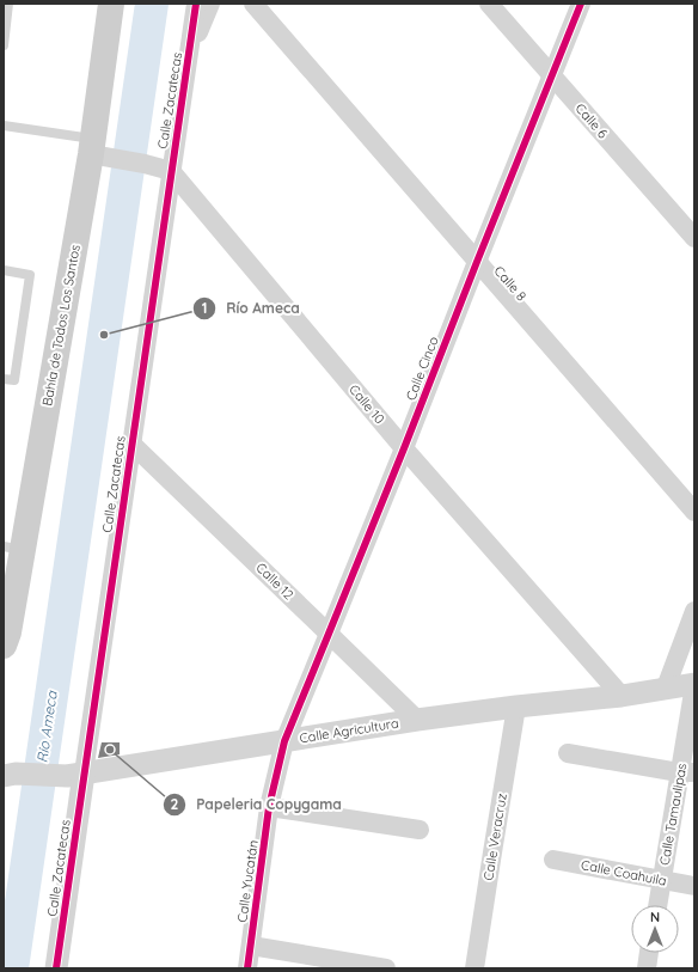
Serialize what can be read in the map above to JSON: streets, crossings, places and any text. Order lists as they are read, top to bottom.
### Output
{
  "streets": {
    "main road": ["Bahía de Todos Los Santos"],
    "street": [
      "Calle Zacatecas",
      "Calle 6",
      "Calle 8",
      "Calle Cinco",
      "Calle 10",
      "Calle 12",
      "Calle Agricultura",
      "Calle Tamaulipas",
      "Calle Veracruz",
      "Calle Coahuila",
      "Calle Yucatán"
    ]
  },
  "crossings": [
    ["Calle Zacatecas", "Calle 10"],
    ["Calle Zacatecas", "Calle 12"],
    ["Calle Zacatecas", "Calle Agricultura"],
    ["Calle 6", "Calle Cinco"],
    ["Calle 8", "Calle Cinco"],
    ["Calle Cinco", "Calle 10"],
    ["Calle Cinco", "Calle 12"],
    ["Calle Cinco", "Calle Agricultura"],
    ["Calle Cinco", "Calle Yucatán"],
    ["Calle 10", "Calle Agricultura"],
    ["Calle 12", "Calle Agricultura"],
    ["Calle Agricultura", "Calle Tamaulipas"],
    ["Calle Agricultura", "Calle Veracruz"],
    ["Calle Agricultura", "Calle Yucatán"],
    ["Calle Tamaulipas", "Calle Coahuila"]
  ],
  "water": ["Río Ameca"],
  "places": ["Río Ameca", "Papeleria Copygama"],
  "north": "top"
}
